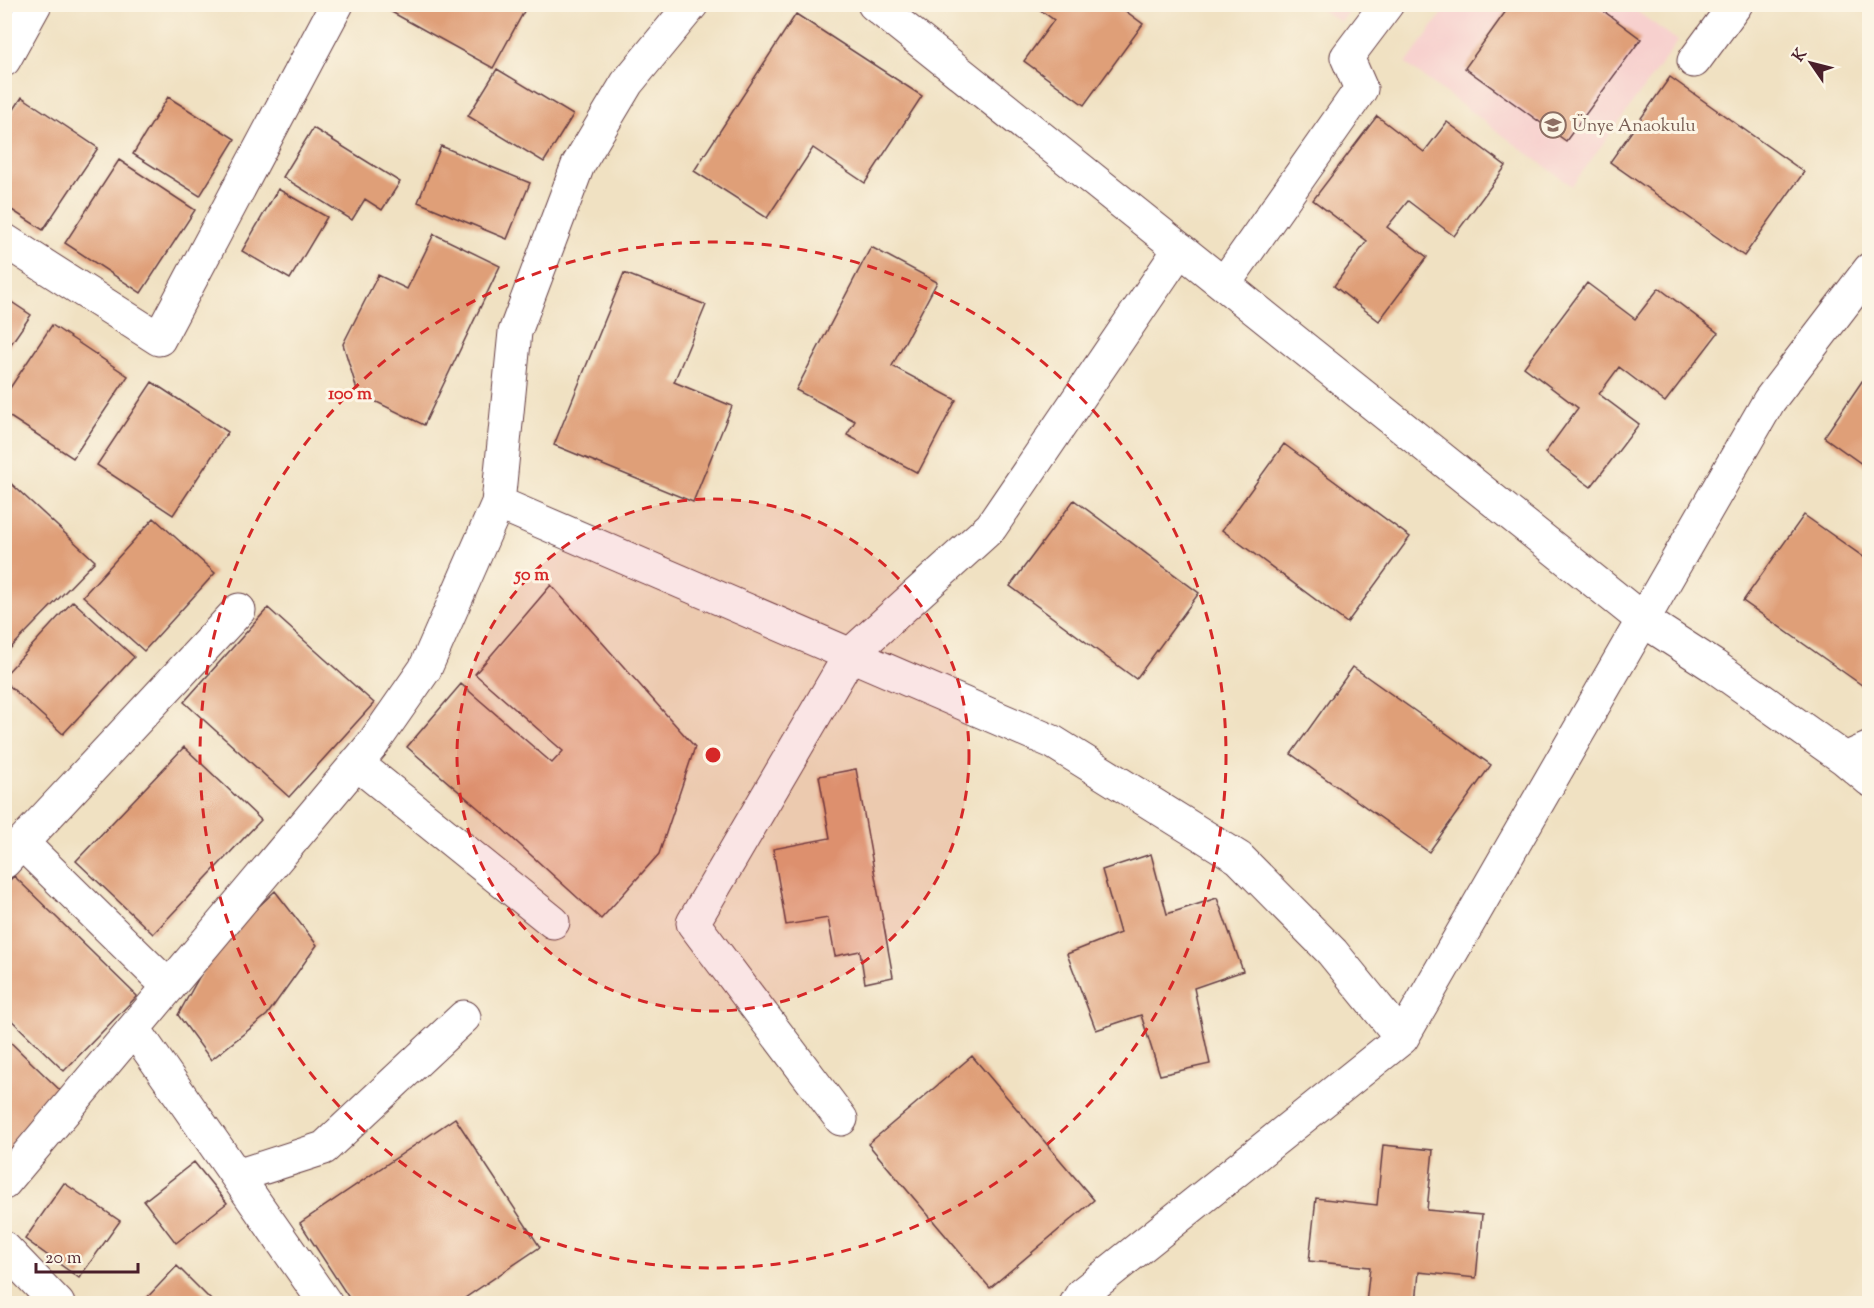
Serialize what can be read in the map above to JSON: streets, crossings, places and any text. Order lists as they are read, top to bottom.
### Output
{
  "places": {
    "school or university": ["Ünye Anaokulu"]
  },
  "scale_bar": "20 m",
  "north": "top left",
  "rings": ["100 m", "50 m"]
}
